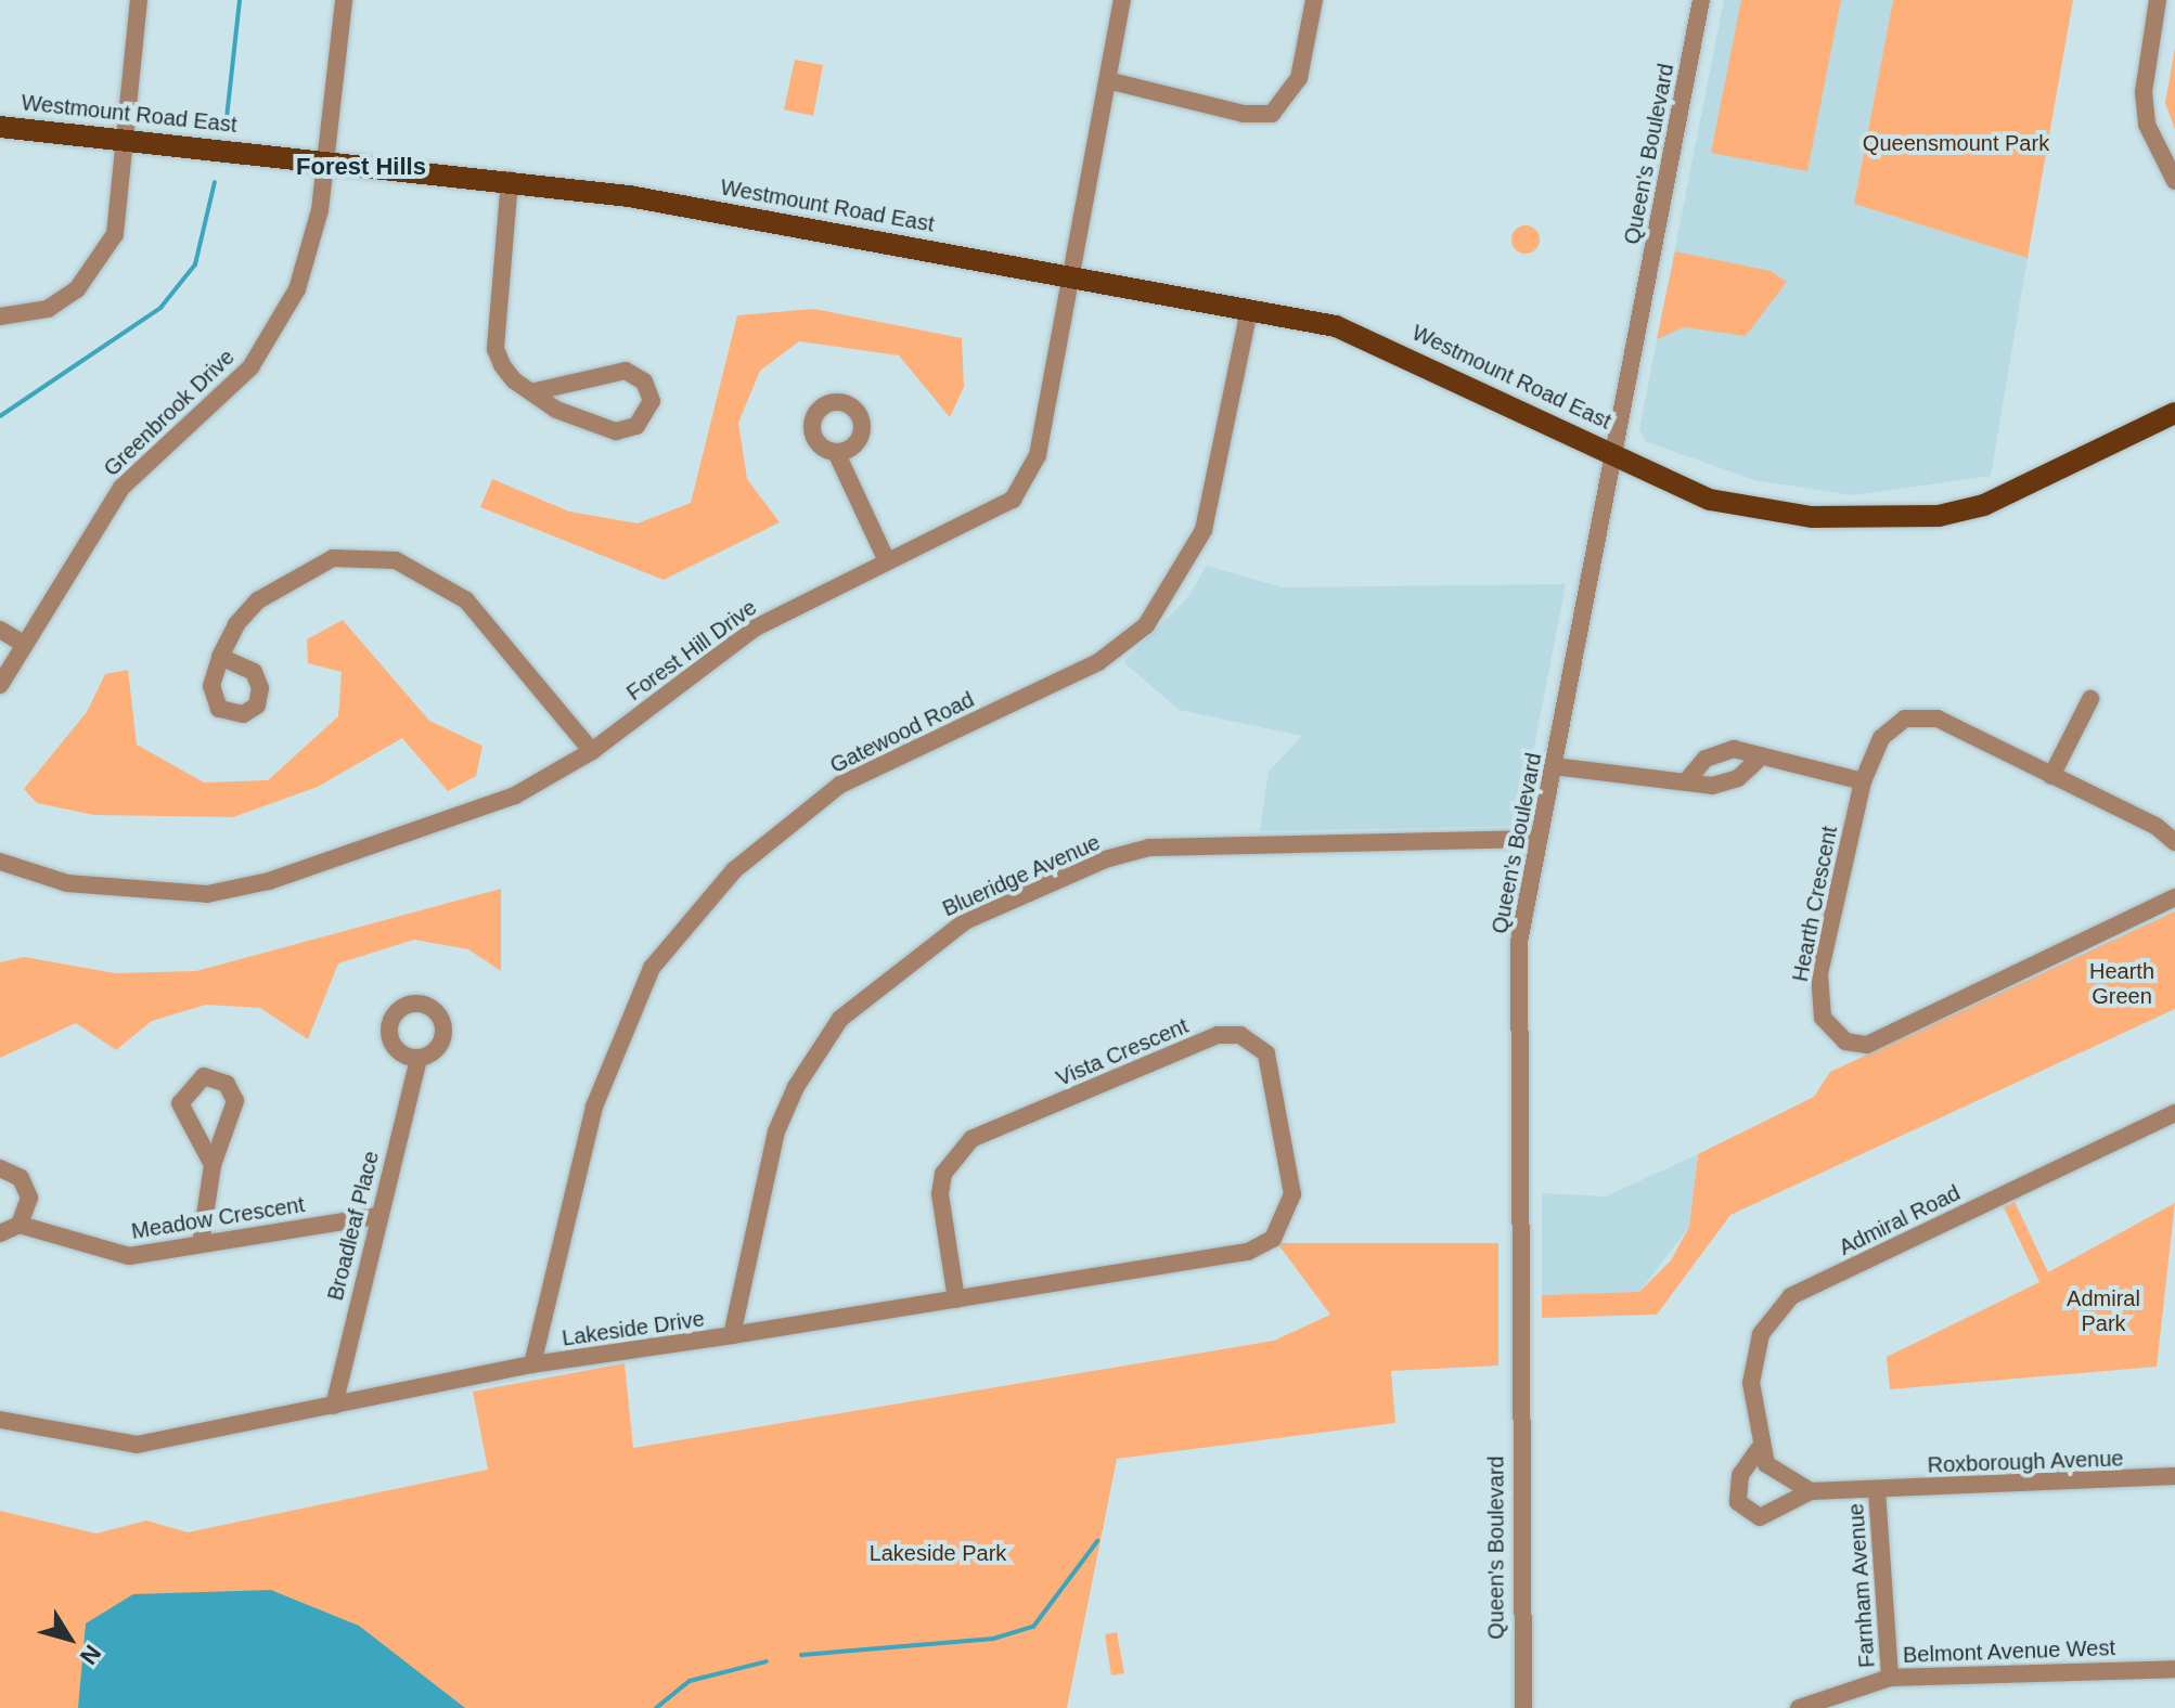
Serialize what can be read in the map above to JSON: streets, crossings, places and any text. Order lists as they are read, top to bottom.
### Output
{
  "streets": {
    "main road": ["Westmount Road East"],
    "street": [
      "Queen's Boulevard",
      "Greenbrook Drive",
      "Forest Hill Drive",
      "Gatewood Road",
      "Blueridge Avenue",
      "Hearth Crescent",
      "Vista Crescent",
      "Meadow Crescent",
      "Admiral Road",
      "Broadleaf Place",
      "Lakeside Drive",
      "Roxborough Avenue",
      "Farnham Avenue",
      "Belmont Avenue West"
    ]
  },
  "crossings": [
    ["Westmount Road East", "Queen's Boulevard"],
    ["Westmount Road East", "Greenbrook Drive"],
    ["Westmount Road East", "Forest Hill Drive"],
    ["Westmount Road East", "Gatewood Road"],
    ["Queen's Boulevard", "Blueridge Avenue"],
    ["Gatewood Road", "Lakeside Drive"],
    ["Blueridge Avenue", "Lakeside Drive"],
    ["Vista Crescent", "Lakeside Drive"],
    ["Meadow Crescent", "Broadleaf Place"],
    ["Broadleaf Place", "Lakeside Drive"],
    ["Roxborough Avenue", "Farnham Avenue"],
    ["Farnham Avenue", "Belmont Avenue West"]
  ],
  "districts": ["Forest Hills"],
  "parks": [
    "Queensmount Park",
    "Hearth Green",
    "Admiral Park",
    "Lakeside Park"
  ],
  "north": "bottom right"
}
